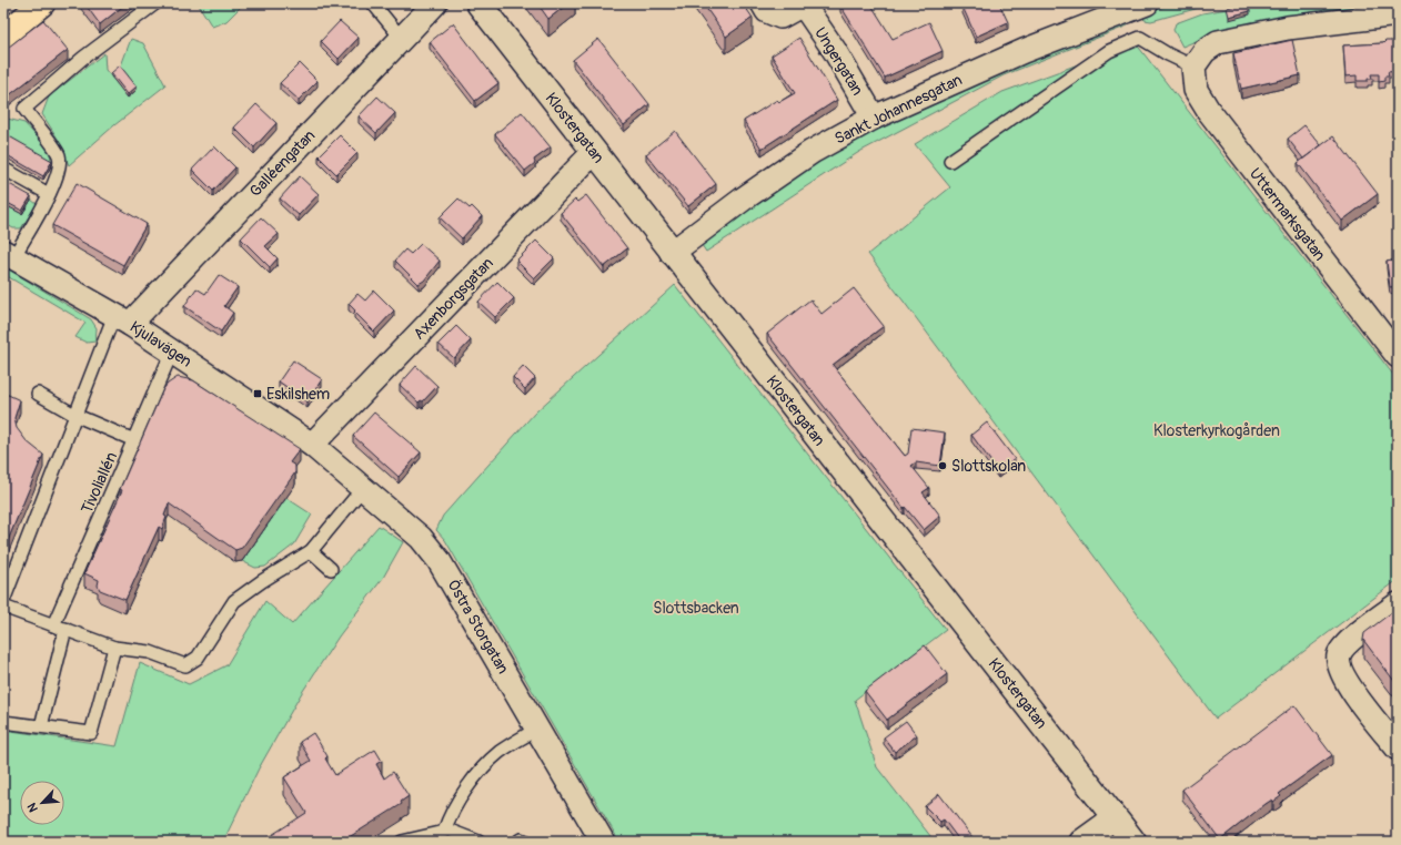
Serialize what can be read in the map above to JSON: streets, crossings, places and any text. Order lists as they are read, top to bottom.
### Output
{
  "streets": {
    "street": [
      "Ungergatan",
      "Sankt Johannesgatan",
      "Klostergatan",
      "Galléengatan",
      "Uttermarksgatan",
      "Axenborgsgatan",
      "Kjulavägen",
      "Östra Storgatan"
    ],
    "lane": ["Tivoliallén"]
  },
  "crossings": [
    ["Ungergatan", "Sankt Johannesgatan"],
    ["Sankt Johannesgatan", "Klostergatan"],
    ["Klostergatan", "Axenborgsgatan"],
    ["Galléengatan", "Kjulavägen"],
    ["Axenborgsgatan", "Kjulavägen"],
    ["Axenborgsgatan", "Östra Storgatan"],
    ["Kjulavägen", "Tivoliallén"],
    ["Kjulavägen", "Östra Storgatan"]
  ],
  "parks": ["Klosterkyrkogården", "Slottsbacken"],
  "places": {
    "transit": ["Eskilshem"],
    "other": ["Slottskolan"]
  },
  "north": "bottom left"
}
